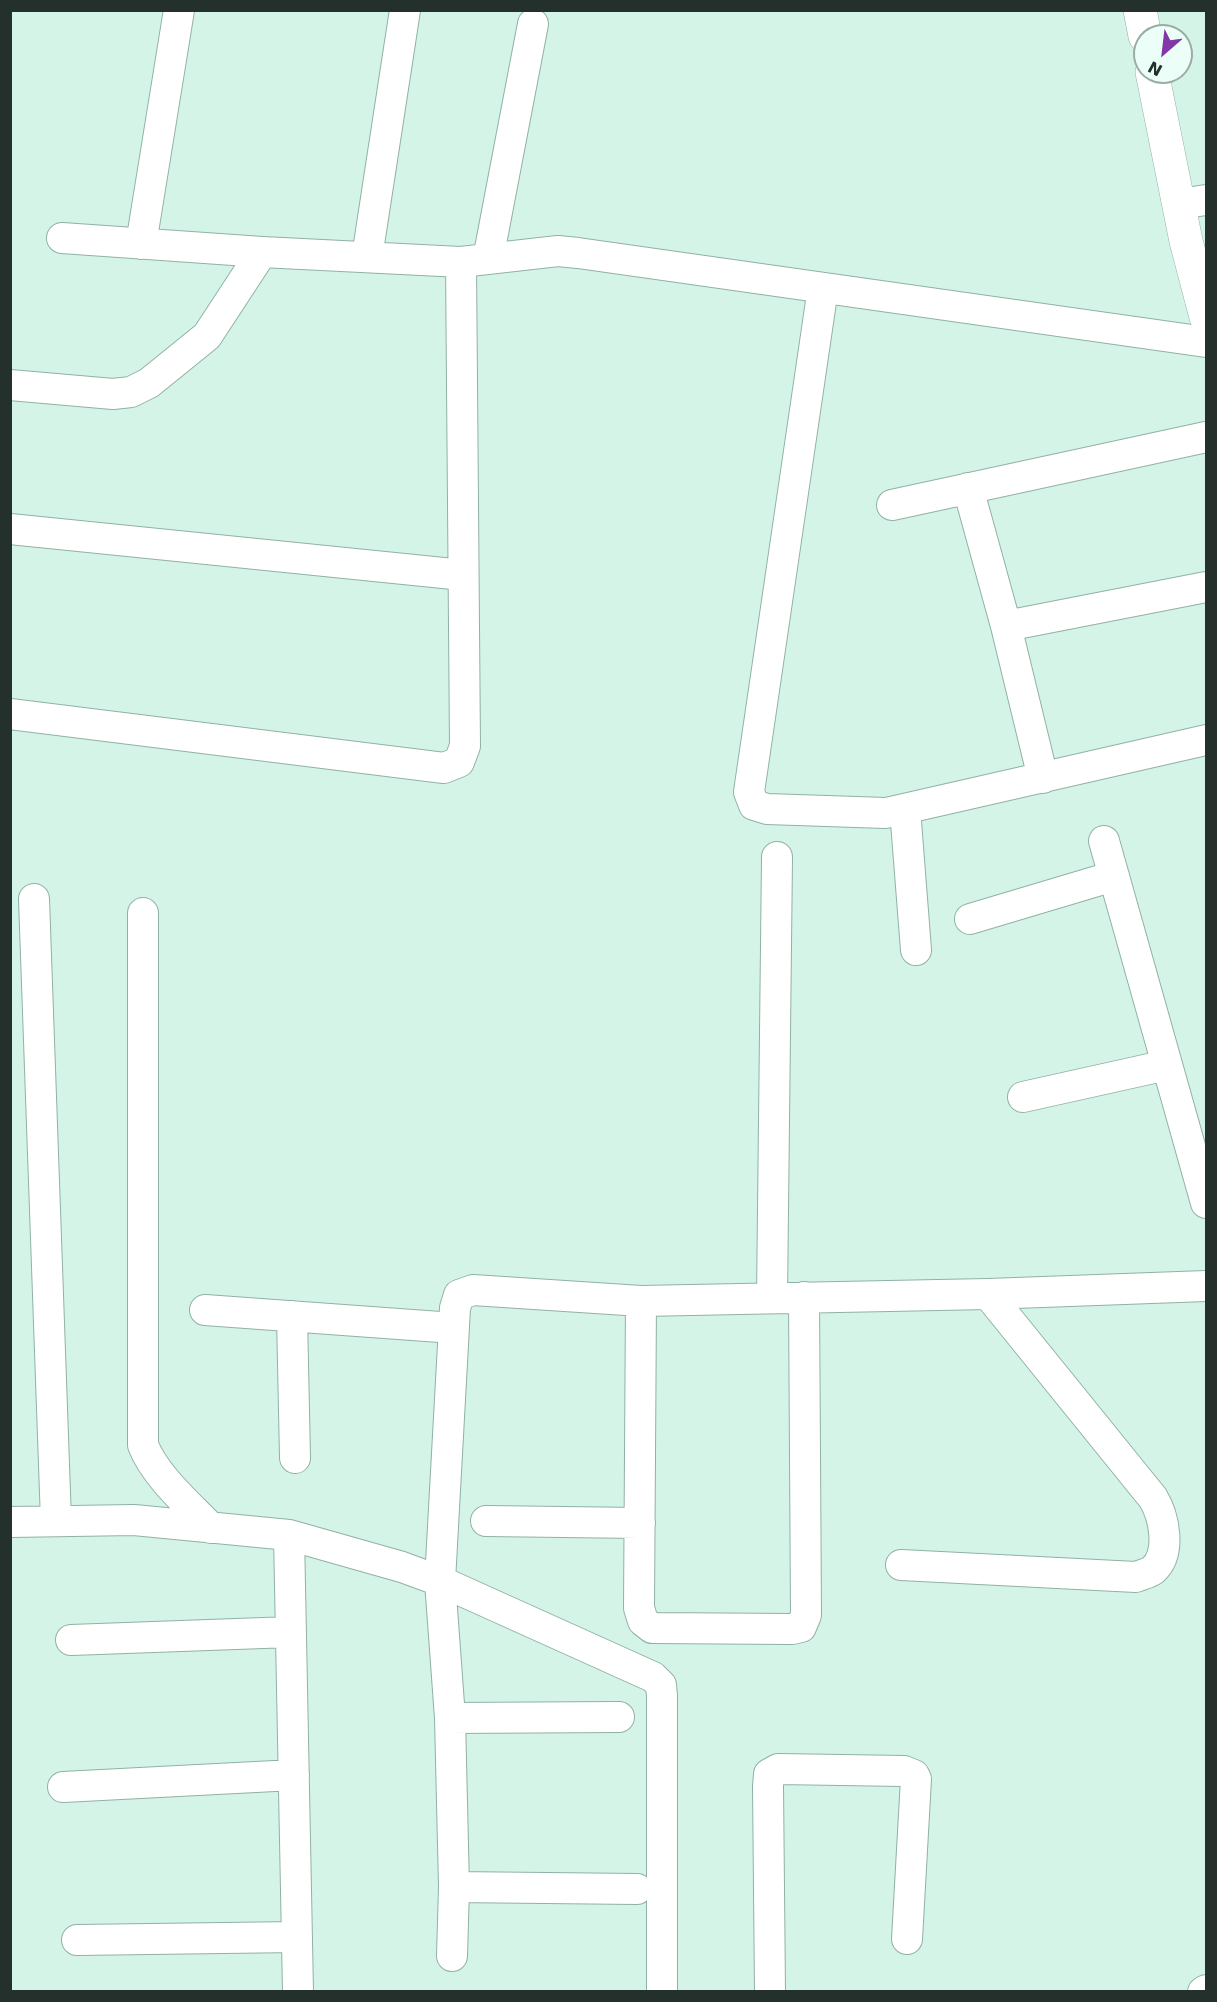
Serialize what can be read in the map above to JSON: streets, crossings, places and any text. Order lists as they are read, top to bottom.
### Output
{
  "north": "bottom left"
}
